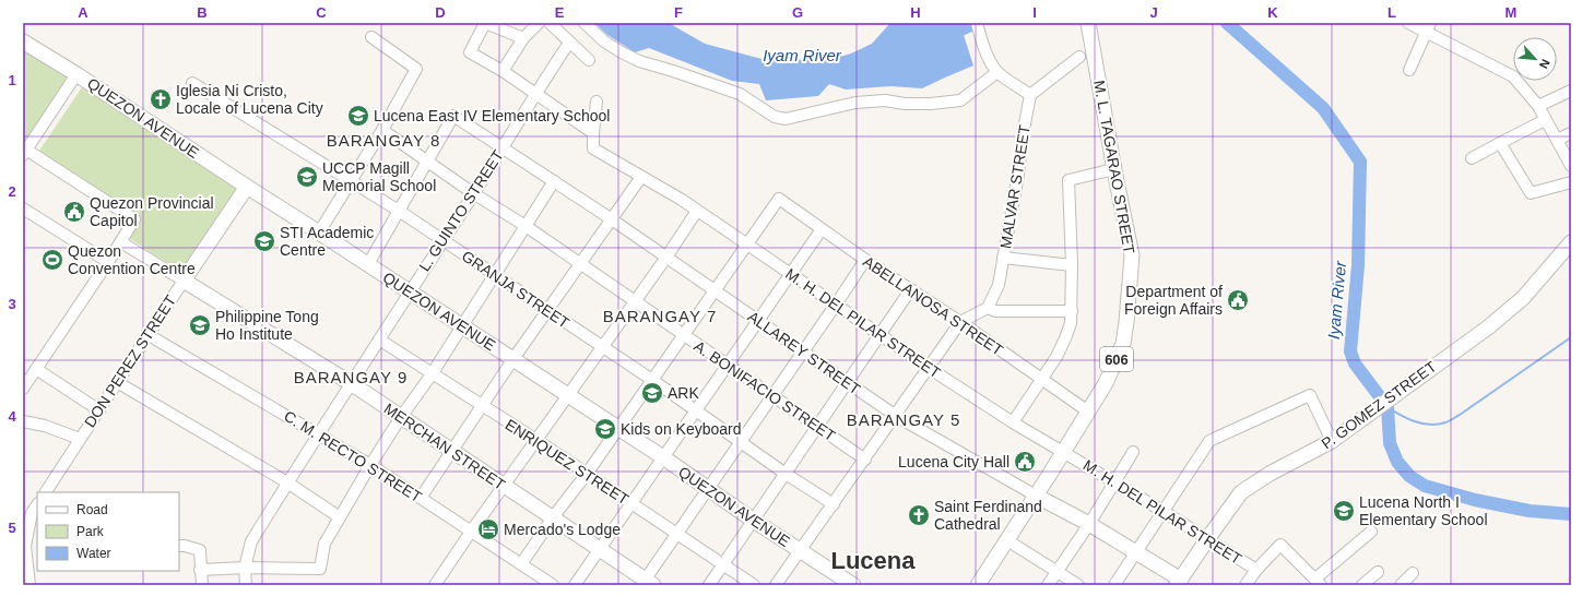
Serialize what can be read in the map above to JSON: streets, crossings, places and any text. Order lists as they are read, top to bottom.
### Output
{
  "streets": {
    "main road": [
      "QUEZON AVENUE",
      "M. L. TAGARAO STREET",
      "ALLAREY STREET",
      "606",
      "DON PEREZ STREET",
      "P. GOMEZ STREET",
      "MERCHAN STREET"
    ],
    "street": [
      "MALVAR STREET",
      "L. GUINTO STREET",
      "GRANJA STREET",
      "ABELLANOSA STREET",
      "M. H. DEL PILAR STREET",
      "A. BONIFACIO STREET",
      "C. M. RECTO STREET",
      "ENRIQUEZ STREET"
    ]
  },
  "crossings": [
    ["QUEZON AVENUE", "L. GUINTO STREET"],
    ["QUEZON AVENUE", "DON PEREZ STREET"],
    ["M. L. TAGARAO STREET", "ABELLANOSA STREET"],
    ["M. L. TAGARAO STREET", "M. H. DEL PILAR STREET"],
    ["M. L. TAGARAO STREET", "ALLAREY STREET"],
    ["L. GUINTO STREET", "GRANJA STREET"],
    ["L. GUINTO STREET", "ALLAREY STREET"],
    ["L. GUINTO STREET", "A. BONIFACIO STREET"],
    ["L. GUINTO STREET", "MERCHAN STREET"],
    ["L. GUINTO STREET", "C. M. RECTO STREET"],
    ["L. GUINTO STREET", "ENRIQUEZ STREET"],
    ["ABELLANOSA STREET", "M. H. DEL PILAR STREET"],
    ["M. H. DEL PILAR STREET", "P. GOMEZ STREET"],
    ["ALLAREY STREET", "A. BONIFACIO STREET"],
    ["ALLAREY STREET", "P. GOMEZ STREET"],
    ["DON PEREZ STREET", "MERCHAN STREET"],
    ["DON PEREZ STREET", "C. M. RECTO STREET"]
  ],
  "districts": [
    "BARANGAY 8",
    "BARANGAY 7",
    "BARANGAY 9",
    "BARANGAY 5",
    "Lucena"
  ],
  "water": ["Iyam River"],
  "places": {
    "church": ["Iglesia Ni Cristo, Locale of Lucena City", "Saint Ferdinand Cathedral"],
    "school or university": [
      "Lucena East IV Elementary School",
      "UCCP Magill Memorial School",
      "STI Academic Centre",
      "Philippine Tong Ho Institute",
      "ARK",
      "Kids on Keyboard",
      "Lucena North I Elementary School"
    ],
    "public building": ["Quezon Provincial Capitol", "Department of Foreign Affairs", "Lucena City Hall"],
    "sports": ["Quezon Convention Centre"],
    "hotel": ["Mercado's Lodge"]
  },
  "legend": ["Road", "Park", "Water"],
  "north": "bottom right",
  "grid": {
    "columns": [
      "A",
      "B",
      "C",
      "D",
      "E",
      "F",
      "G",
      "H",
      "I",
      "J",
      "K",
      "L",
      "M"
    ],
    "rows": [
      "1",
      "2",
      "3",
      "4",
      "5"
    ]
  }
}
